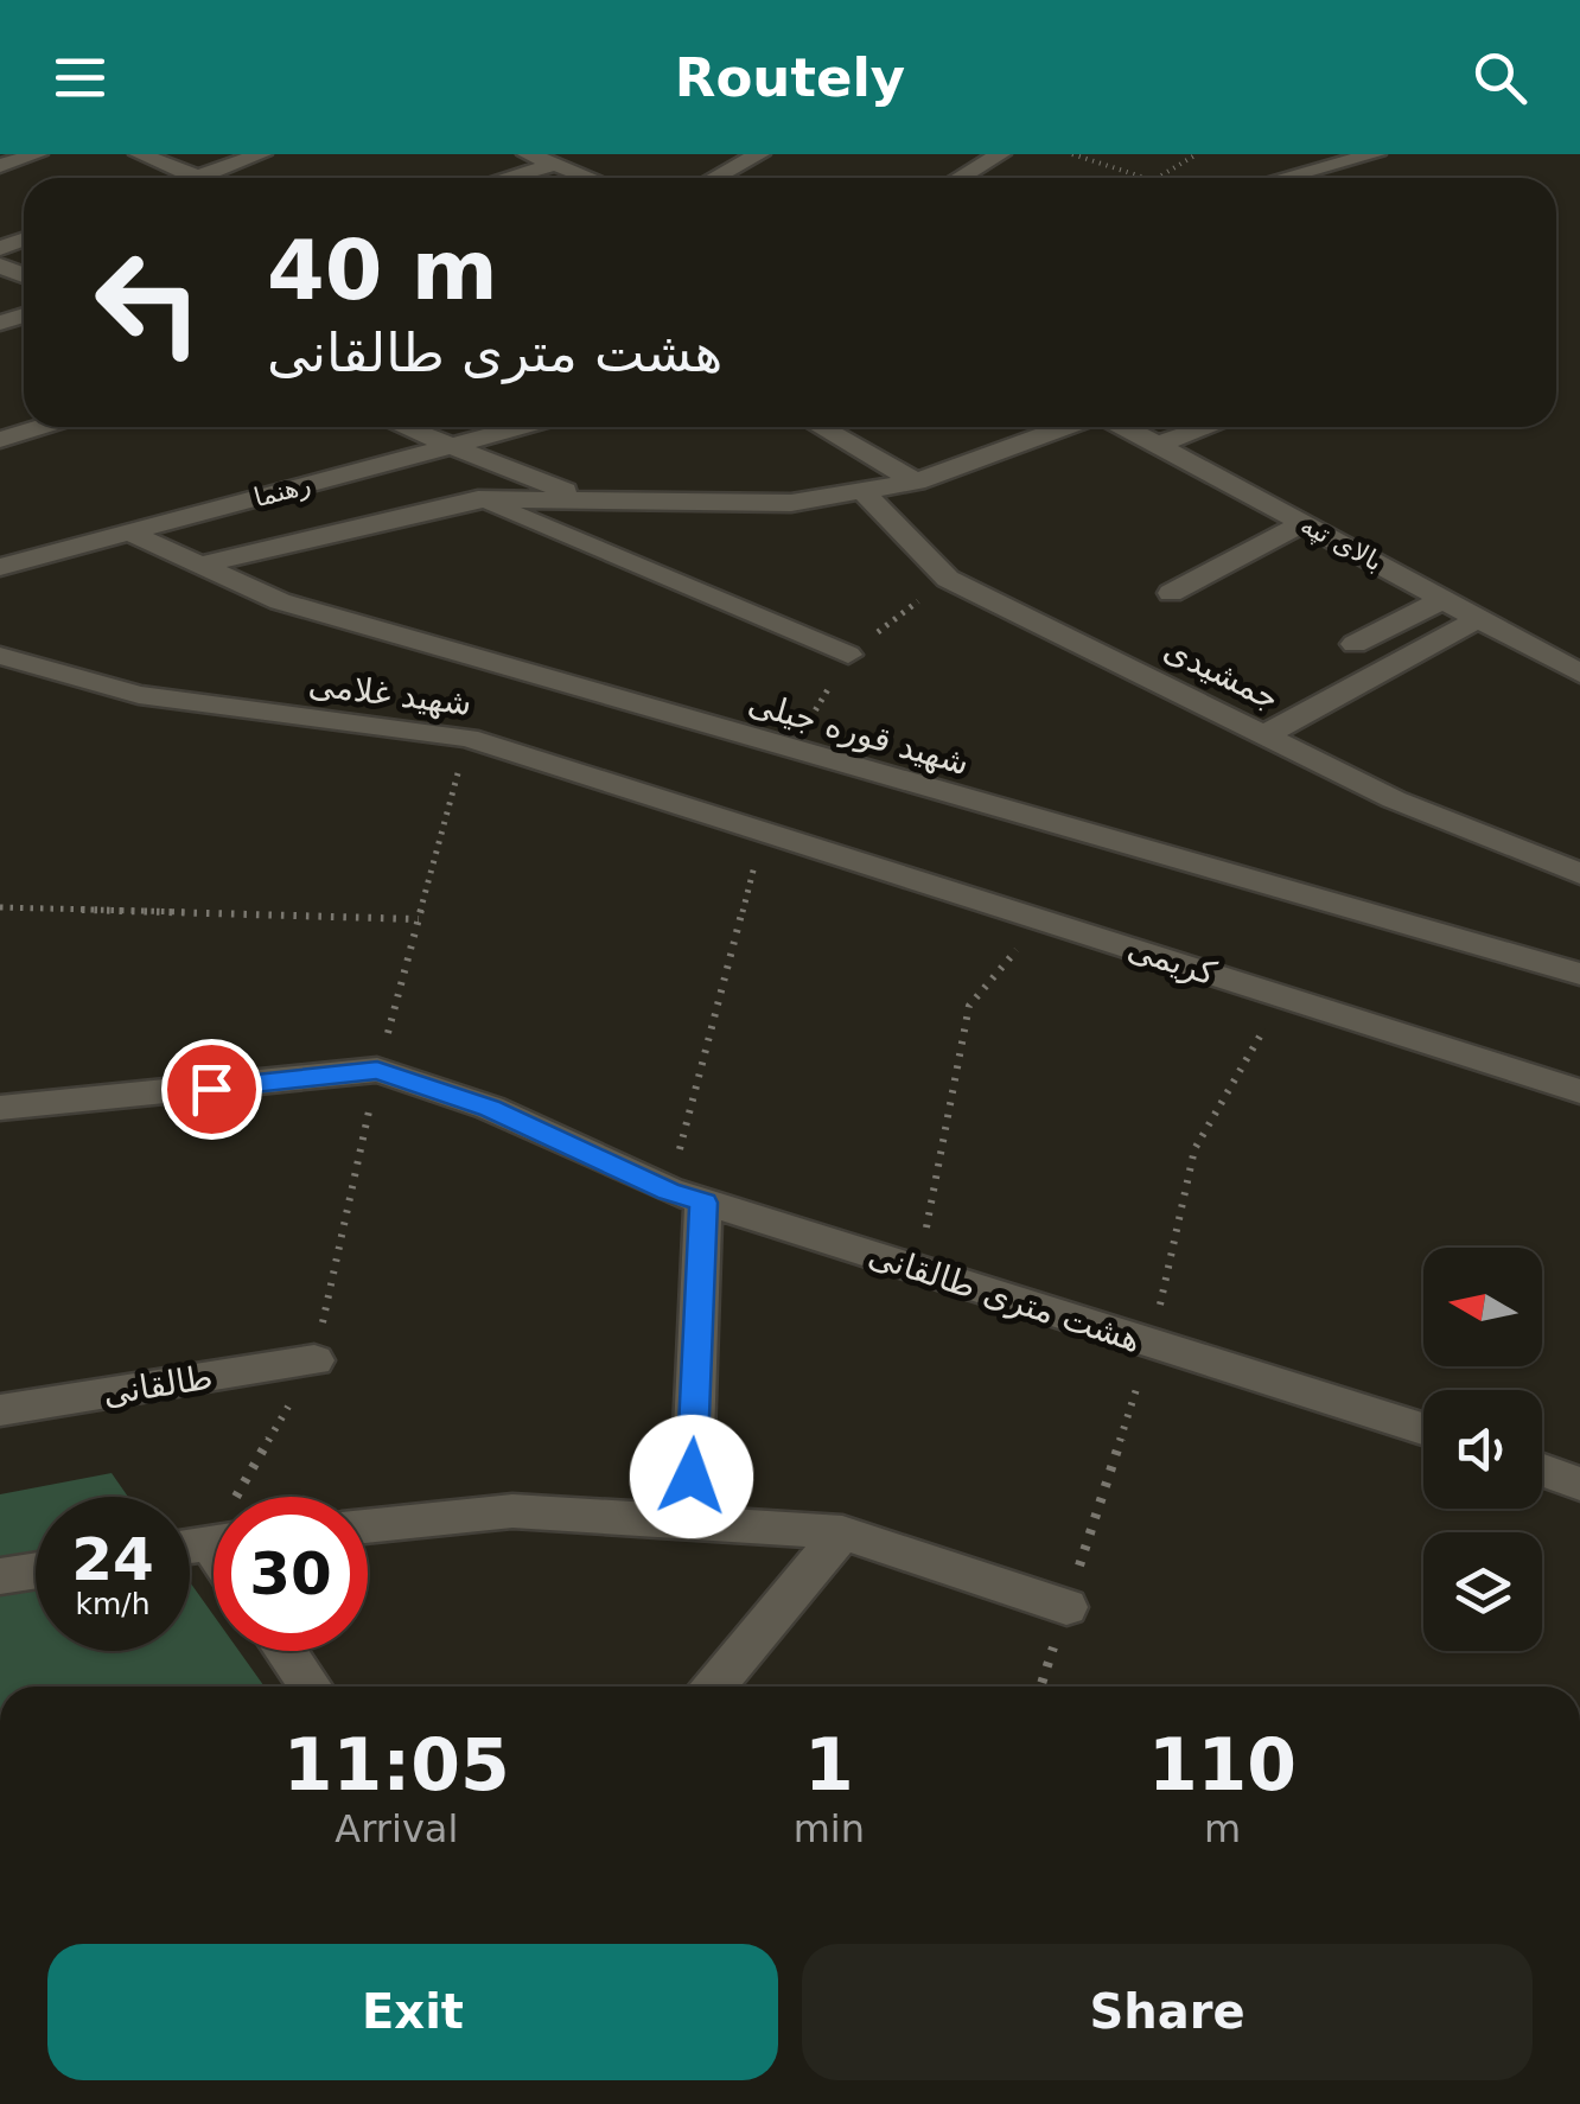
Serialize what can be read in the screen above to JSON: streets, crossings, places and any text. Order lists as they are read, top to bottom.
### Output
{
  "streets": {
    "street": [
      "رهنما",
      "بالای تپه",
      "جمشیدی",
      "شهید غلامی",
      "شهید قوره جیلی",
      "کریمی",
      "هشت متری طالقانی",
      "طالقانی"
    ]
  },
  "crossings": [
    ["رهنما", "شهید قوره جیلی"],
    ["شهید غلامی", "کریمی"]
  ],
  "north": "left",
  "page": {
    "header": "Routely",
    "turn": ["40 m", "هشت متری طالقانی"],
    "speed": "24 km/h",
    "limit": "30",
    "eta": [
      "11:05",
      "Arrival",
      "1",
      "min",
      "110",
      "m"
    ],
    "buttons": ["Exit", "Share"]
  }
}
